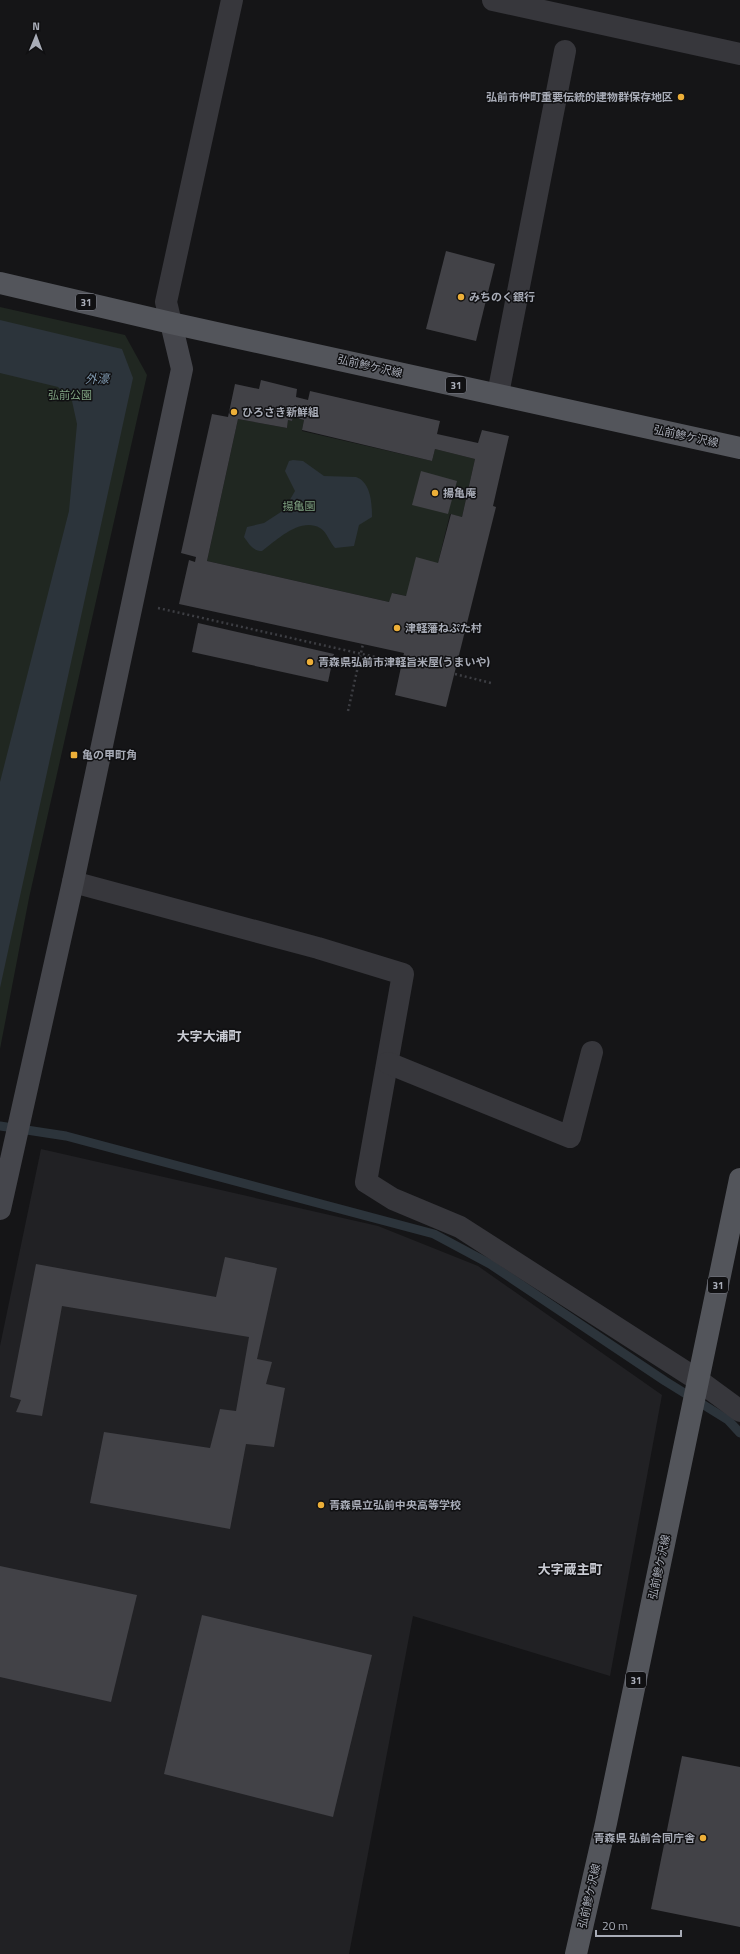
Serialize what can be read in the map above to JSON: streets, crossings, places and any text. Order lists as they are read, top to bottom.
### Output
{
  "streets": {
    "main road": ["31", "弘前鰺ケ沢線"]
  },
  "districts": ["大字大浦町", "大字蔵主町"],
  "water": ["外濠"],
  "parks": ["弘前公園", "揚亀園"],
  "places": {
    "other": [
      "弘前市仲町重要伝統的建物群保存地区",
      "みちのく銀行",
      "ひろさき新鮮組",
      "揚亀庵",
      "津軽藩ねぷた村",
      "青森県弘前市津軽旨米屋(うまいや)",
      "青森県立弘前中央高等学校",
      "青森県 弘前合同庁舎"
    ],
    "transit": ["亀の甲町角"]
  },
  "scale_bar": "20 m",
  "north": "top"
}
